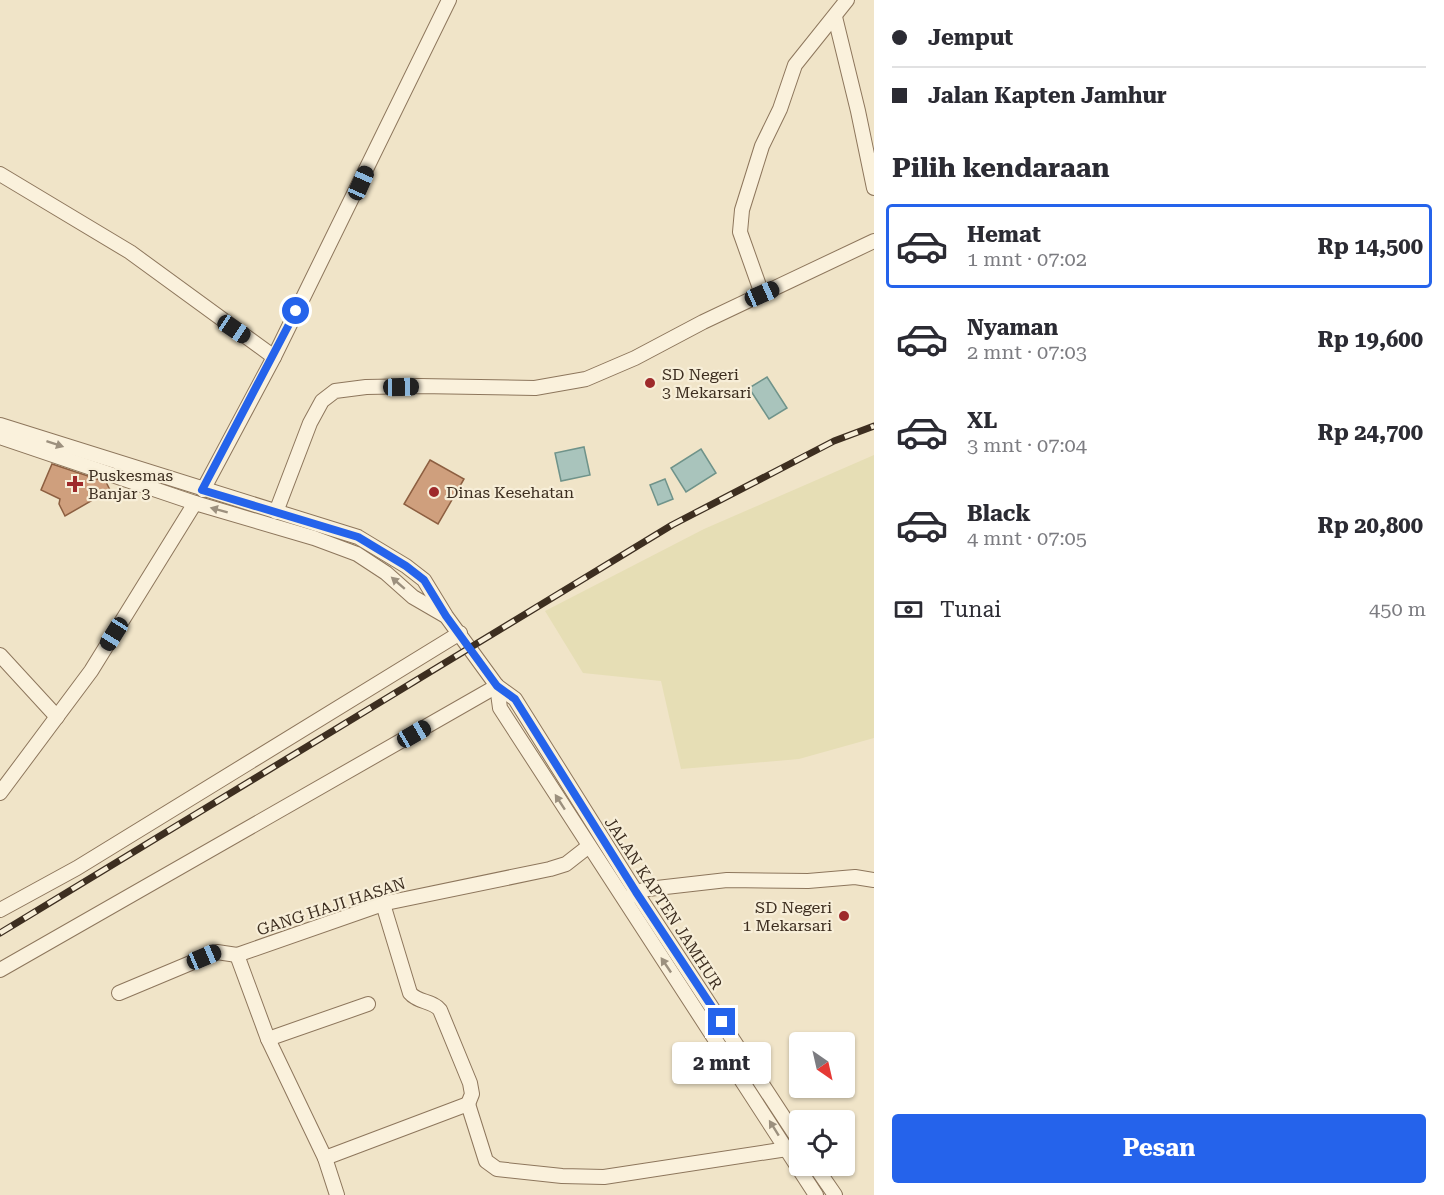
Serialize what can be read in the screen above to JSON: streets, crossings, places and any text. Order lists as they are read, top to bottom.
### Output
{
  "streets": {
    "street": ["JALAN KAPTEN JAMHUR", "GANG HAJI HASAN"]
  },
  "crossings": [
    ["JALAN KAPTEN JAMHUR", "GANG HAJI HASAN"]
  ],
  "places": {
    "other": ["SD Negeri 3 Mekarsari", "Dinas Kesehatan", "SD Negeri 1 Mekarsari"],
    "health": ["Puskesmas Banjar 3"]
  },
  "north": "bottom right",
  "page": {
    "banner": ["Jemput", "Jalan Kapten Jamhur"],
    "heading": "Pilih kendaraan",
    "list": [
      {
        "name": "Hemat",
        "note": "1 mnt · 07:02",
        "value": "Rp 14,500"
      },
      {
        "name": "Nyaman",
        "note": "2 mnt · 07:03",
        "value": "Rp 19,600"
      },
      {
        "name": "XL",
        "note": "3 mnt · 07:04",
        "value": "Rp 24,700"
      },
      {
        "name": "Black",
        "note": "4 mnt · 07:05",
        "value": "Rp 20,800"
      }
    ],
    "pay": ["Tunai", "450 m"],
    "bubble": "2 mnt",
    "buttons": "Pesan"
  }
}
